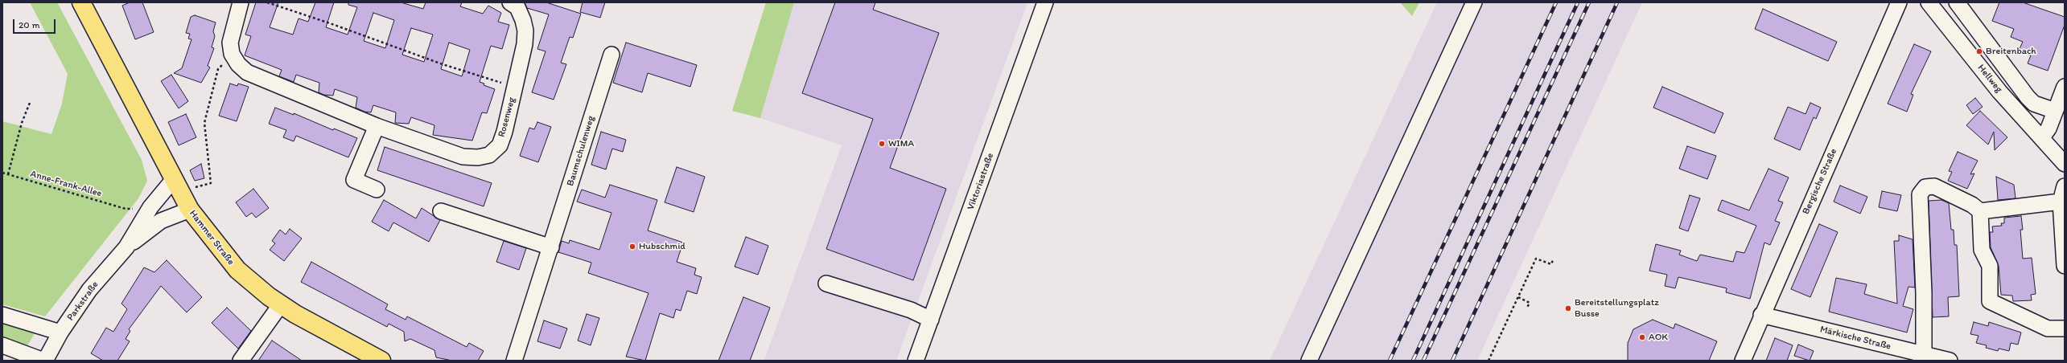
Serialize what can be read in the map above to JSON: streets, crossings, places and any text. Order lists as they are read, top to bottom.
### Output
{
  "streets": {
    "main road": ["Hammer Straße"],
    "street": [
      "Hellweg",
      "Rosenweg",
      "Baumschulenweg",
      "Viktoriastraße",
      "Bergische Straße",
      "Parkstraße",
      "Märkische Straße"
    ],
    "path": ["Anne-Frank-Allee"]
  },
  "crossings": [
    ["Bergische Straße", "Märkische Straße"],
    ["Hammer Straße", "Parkstraße"]
  ],
  "places": [
    "Breitenbach",
    "WIMA",
    "Hubschmid",
    "Bereitstellungsplatz Busse",
    "AOK"
  ],
  "scale_bar": "20 m"
}
